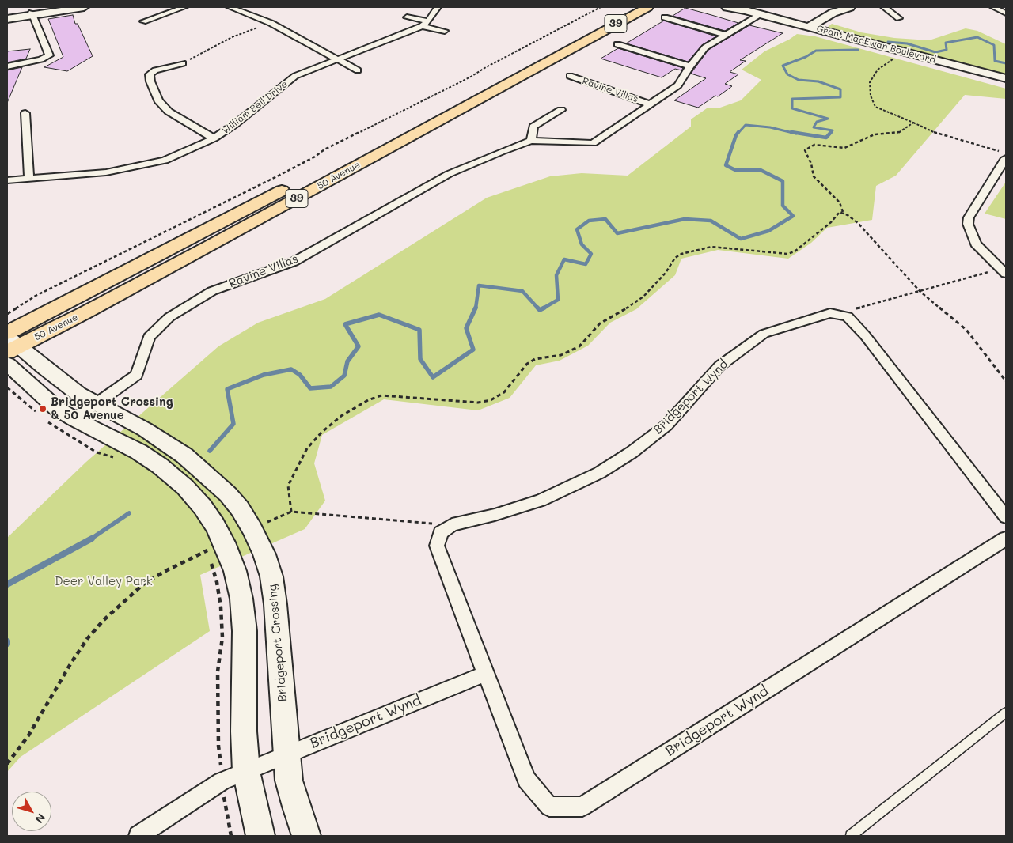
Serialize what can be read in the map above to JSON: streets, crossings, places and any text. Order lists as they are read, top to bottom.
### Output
{
  "streets": {
    "main road": ["39", "50 Avenue"],
    "street": [
      "Grant MacEwan Boulevard",
      "Ravine Villas",
      "William Bell Drive",
      "Bridgeport Wynd",
      "Bridgeport Crossing"
    ]
  },
  "crossings": [
    ["Grant MacEwan Boulevard", "Ravine Villas"],
    ["Ravine Villas", "Bridgeport Crossing"],
    ["50 Avenue", "Bridgeport Crossing"],
    ["Bridgeport Wynd", "Bridgeport Crossing"]
  ],
  "parks": ["Deer Valley Park"],
  "places": ["Bridgeport Crossing & 50 Avenue"],
  "north": "bottom right"
}
